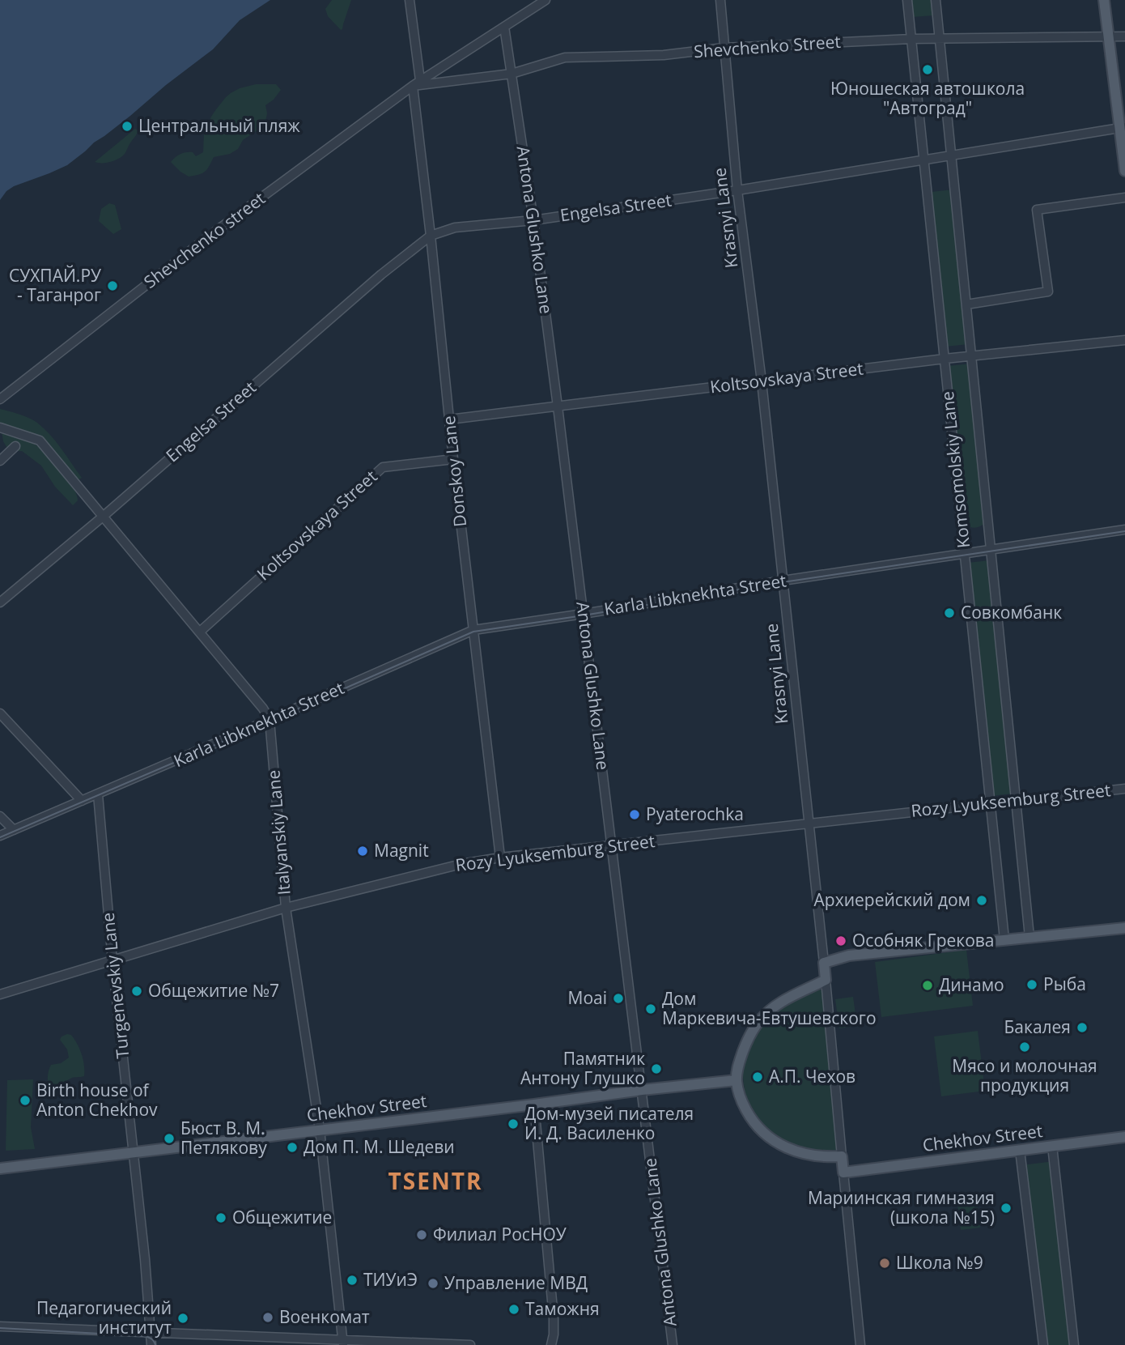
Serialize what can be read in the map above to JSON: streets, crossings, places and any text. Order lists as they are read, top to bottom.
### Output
{
  "streets": {
    "main road": ["Krasnyi Lane", "Chekhov Street"],
    "street": [
      "Shevchenko Street",
      "Engelsa Street",
      "Antona Glushko Lane",
      "Shevchenko street",
      "Koltsovskaya Street",
      "Komsomolskiy Lane",
      "Donskoy Lane",
      "Karla Libknekhta Street",
      "Rozy Lyuksemburg Street",
      "Italyanskiy Lane",
      "Turgenevskiy Lane"
    ]
  },
  "crossings": [
    ["Shevchenko Street", "Krasnyi Lane"],
    ["Shevchenko Street", "Antona Glushko Lane"],
    ["Shevchenko Street", "Shevchenko street"],
    ["Shevchenko Street", "Komsomolskiy Lane"],
    ["Shevchenko Street", "Donskoy Lane"],
    ["Engelsa Street", "Krasnyi Lane"],
    ["Engelsa Street", "Antona Glushko Lane"],
    ["Engelsa Street", "Komsomolskiy Lane"],
    ["Engelsa Street", "Donskoy Lane"],
    ["Krasnyi Lane", "Koltsovskaya Street"],
    ["Krasnyi Lane", "Karla Libknekhta Street"],
    ["Krasnyi Lane", "Rozy Lyuksemburg Street"],
    ["Krasnyi Lane", "Chekhov Street"],
    ["Antona Glushko Lane", "Shevchenko street"],
    ["Antona Glushko Lane", "Koltsovskaya Street"],
    ["Antona Glushko Lane", "Karla Libknekhta Street"],
    ["Antona Glushko Lane", "Rozy Lyuksemburg Street"],
    ["Antona Glushko Lane", "Chekhov Street"],
    ["Shevchenko street", "Donskoy Lane"],
    ["Koltsovskaya Street", "Komsomolskiy Lane"],
    ["Koltsovskaya Street", "Donskoy Lane"],
    ["Komsomolskiy Lane", "Karla Libknekhta Street"],
    ["Komsomolskiy Lane", "Rozy Lyuksemburg Street"],
    ["Donskoy Lane", "Karla Libknekhta Street"],
    ["Donskoy Lane", "Rozy Lyuksemburg Street"],
    ["Karla Libknekhta Street", "Italyanskiy Lane"],
    ["Karla Libknekhta Street", "Turgenevskiy Lane"],
    ["Rozy Lyuksemburg Street", "Italyanskiy Lane"],
    ["Rozy Lyuksemburg Street", "Turgenevskiy Lane"],
    ["Italyanskiy Lane", "Chekhov Street"],
    ["Turgenevskiy Lane", "Chekhov Street"]
  ],
  "districts": ["TSENTR"],
  "places": [
    "Юношеская автошкола \"Автоград\"",
    "Центральный пляж",
    "СУХПАЙ.РУ - Таганрог",
    "Совкомбанк",
    "Pyaterochka",
    "Magnit",
    "Архиерейский дом",
    "Особняк Грекова",
    "Рыба",
    "Динамо",
    "Общежитие №7",
    "Moai",
    "Дом Маркевича-Евтушевского",
    "Бакалея",
    "Мясо и молочная продукция",
    "Памятник Антону Глушко",
    "А.П. Чехов",
    "Birth house of Anton Chekhov",
    "Дом-музей писателя И. Д. Василенко",
    "Бюст В. М. Петлякову",
    "Дом П. М. Шедеви",
    "Мариинская гимназия (школа №15)",
    "Общежитие",
    "Филиал РосНОУ",
    "Школа №9",
    "ТИУиЭ",
    "Управление МВД",
    "Таможня",
    "Военкомат",
    "Педагогический институт"
  ]
}
